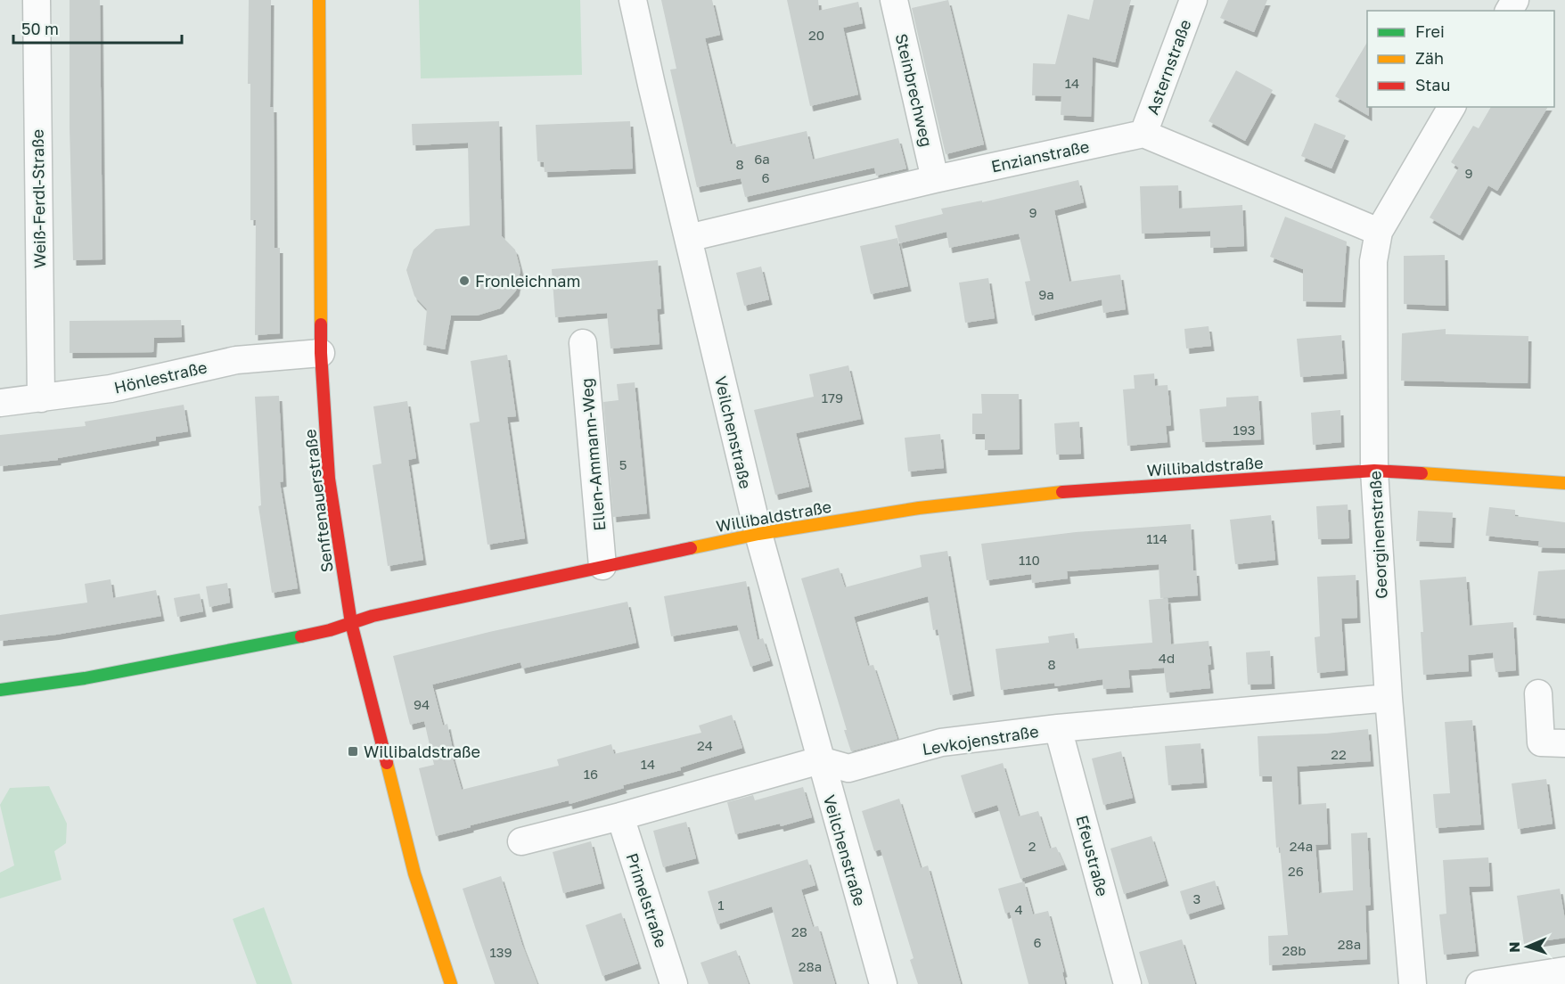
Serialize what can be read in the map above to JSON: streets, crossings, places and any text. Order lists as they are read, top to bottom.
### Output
{
  "streets": {
    "street": [
      "Asternstraße",
      "Steinbrechweg",
      "Enzianstraße",
      "Weiß-Ferdl-Straße",
      "Hönlestraße",
      "Veilchenstraße",
      "Ellen-Ammann-Weg",
      "Willibaldstraße",
      "Senftenauerstraße",
      "Georginenstraße",
      "Levkojenstraße",
      "Efeustraße",
      "Primelstraße"
    ]
  },
  "crossings": [
    ["Asternstraße", "Enzianstraße"],
    ["Steinbrechweg", "Enzianstraße"],
    ["Enzianstraße", "Veilchenstraße"],
    ["Weiß-Ferdl-Straße", "Hönlestraße"],
    ["Hönlestraße", "Senftenauerstraße"],
    ["Veilchenstraße", "Willibaldstraße"],
    ["Veilchenstraße", "Levkojenstraße"],
    ["Ellen-Ammann-Weg", "Willibaldstraße"],
    ["Willibaldstraße", "Senftenauerstraße"],
    ["Willibaldstraße", "Georginenstraße"],
    ["Georginenstraße", "Levkojenstraße"],
    ["Levkojenstraße", "Efeustraße"]
  ],
  "places": {
    "other": ["Fronleichnam"],
    "transit": ["Willibaldstraße"]
  },
  "house_numbers": [
    "20",
    "14",
    "6a",
    "8",
    "9",
    "6",
    "9",
    "9a",
    "179",
    "193",
    "5",
    "114",
    "110",
    "4d",
    "8",
    "94",
    "24",
    "22",
    "14",
    "16",
    "2",
    "24a",
    "26",
    "3",
    "1",
    "4",
    "28",
    "6",
    "28a",
    "28b",
    "139",
    "28a"
  ],
  "legend": ["Frei", "Zäh", "Stau"],
  "scale_bar": "50 m",
  "north": "left"
}
